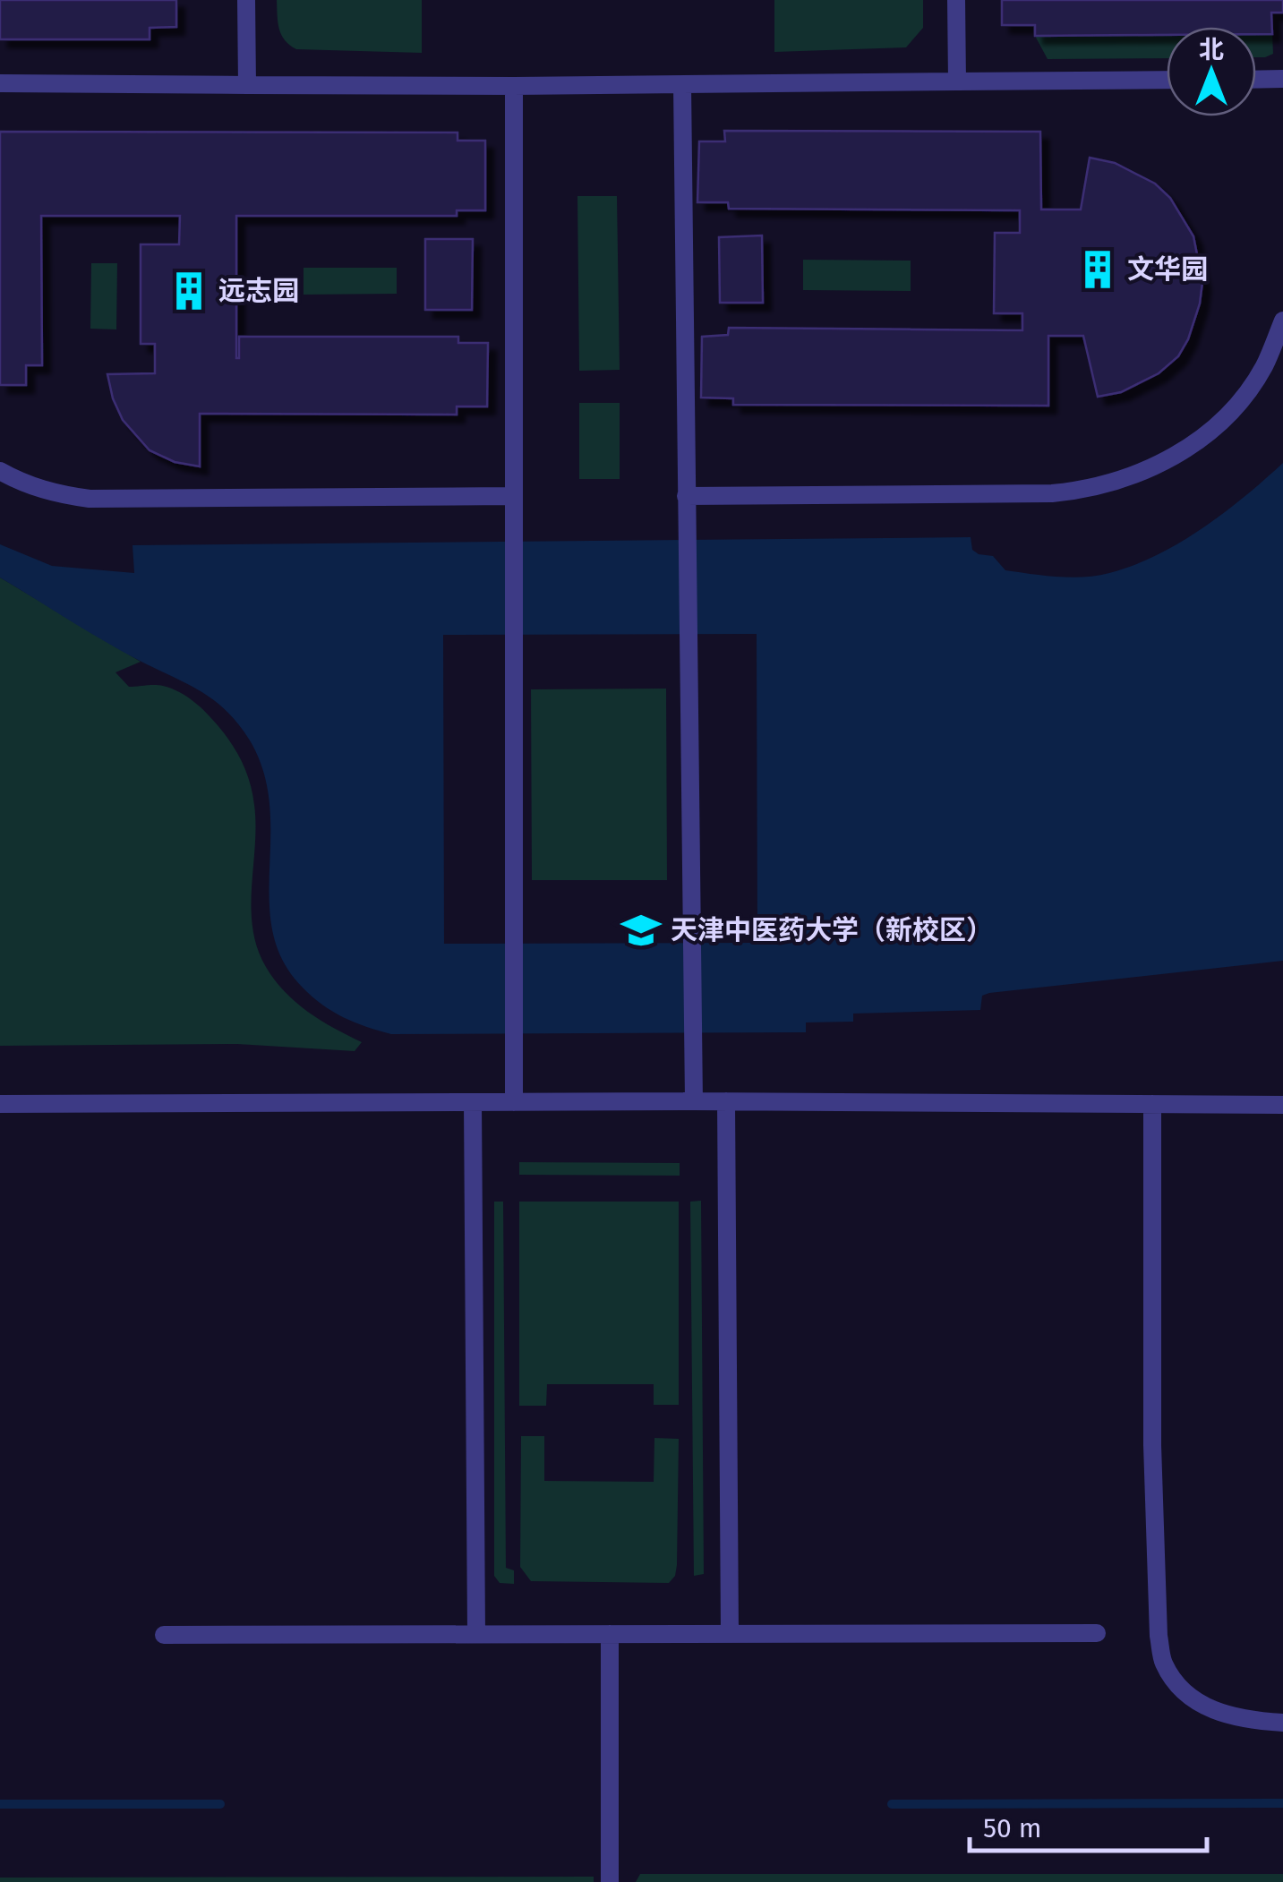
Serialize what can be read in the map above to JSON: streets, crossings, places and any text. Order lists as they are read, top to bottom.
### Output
{
  "places": {
    "building": ["文华园", "远志园"],
    "school or university": ["天津中医药大学（新校区）"]
  },
  "scale_bar": "50 m",
  "north": "top"
}
